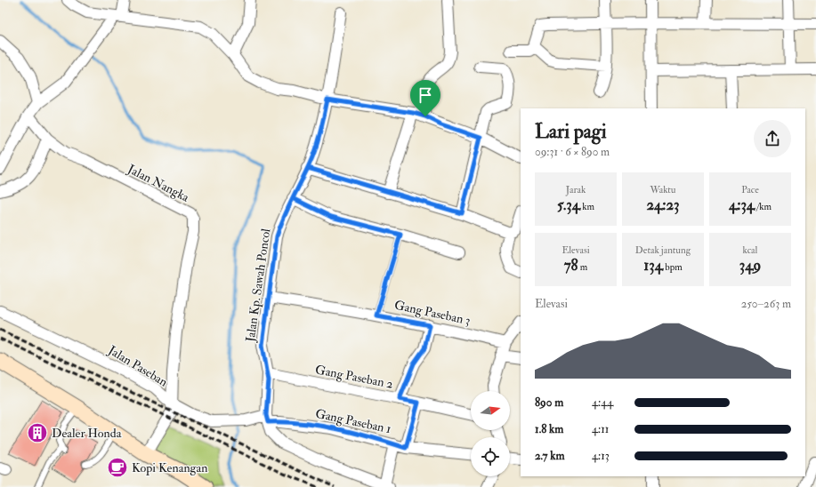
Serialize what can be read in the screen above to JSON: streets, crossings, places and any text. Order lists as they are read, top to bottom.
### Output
{
  "streets": {
    "street": [
      "Jalan Nangka",
      "Jalan Kp. Sawah Poncol",
      "Gang Paseban 3",
      "Jalan Paseban",
      "Gang Paseban 2",
      "Gang Paseban 1"
    ]
  },
  "crossings": [
    ["Jalan Nangka", "Jalan Paseban"],
    ["Jalan Kp. Sawah Poncol", "Gang Paseban 3"],
    ["Jalan Kp. Sawah Poncol", "Jalan Paseban"],
    ["Jalan Kp. Sawah Poncol", "Gang Paseban 2"],
    ["Jalan Kp. Sawah Poncol", "Gang Paseban 1"],
    ["Jalan Paseban", "Gang Paseban 1"]
  ],
  "places": {
    "building": ["Dealer Honda"],
    "cafe": ["Kopi Kenangan"]
  },
  "north": "right",
  "page": {
    "heading": ["Lari pagi", "09:31 · 6 × 890 m"],
    "stats": [
      ["Jarak", "5.34 km"],
      ["Waktu", "24:23"],
      ["Pace", "4:34 /km"],
      ["Elevasi", "78 m"],
      ["Detak jantung", "134 bpm"],
      ["kcal", "349"]
    ],
    "chart": ["Elevasi", "250–263 m"],
    "list": [
      {
        "name": "890 m",
        "note": "4:44"
      },
      {
        "name": "1.8 km",
        "note": "4:11"
      },
      {
        "name": "2.7 km",
        "note": "4:13"
      }
    ]
  }
}
